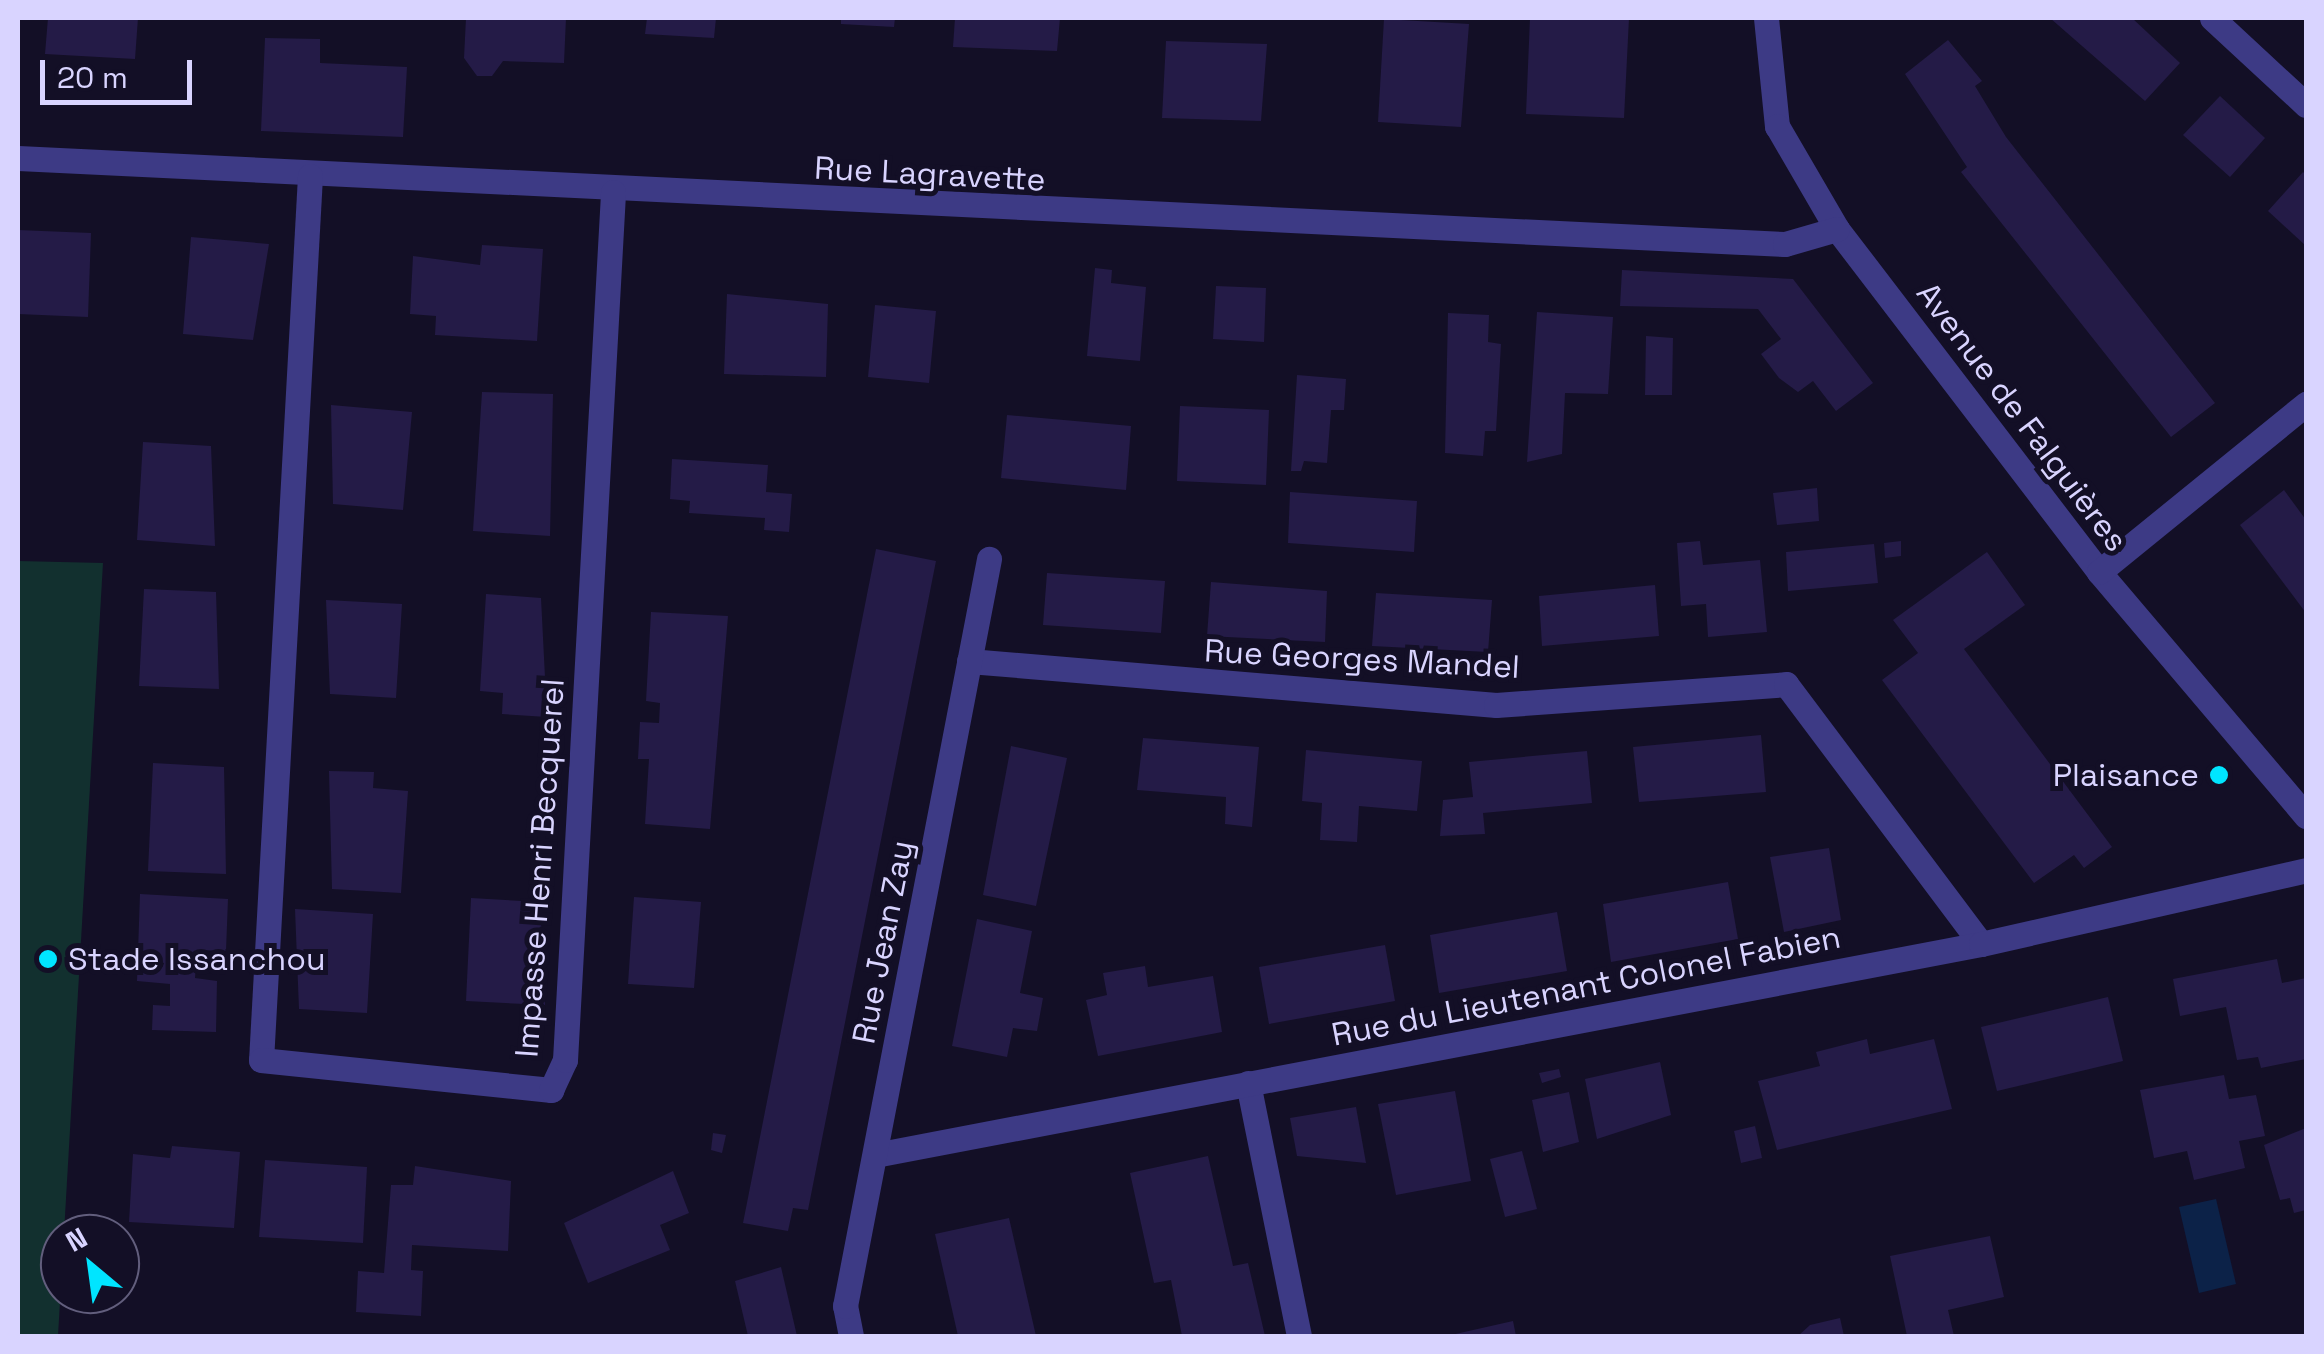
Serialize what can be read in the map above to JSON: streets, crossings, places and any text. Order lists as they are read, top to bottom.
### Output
{
  "streets": {
    "street": [
      "Rue Lagravette",
      "Avenue de Falguières",
      "Rue Georges Mandel",
      "Impasse Henri Becquerel",
      "Rue Jean Zay",
      "Rue du Lieutenant Colonel Fabien"
    ]
  },
  "crossings": [
    ["Rue Lagravette", "Avenue de Falguières"],
    ["Rue Lagravette", "Impasse Henri Becquerel"],
    ["Rue Georges Mandel", "Rue Jean Zay"],
    ["Rue Georges Mandel", "Rue du Lieutenant Colonel Fabien"],
    ["Rue Jean Zay", "Rue du Lieutenant Colonel Fabien"]
  ],
  "places": ["Plaisance", "Stade Issanchou"],
  "scale_bar": "20 m",
  "north": "top left"
}
